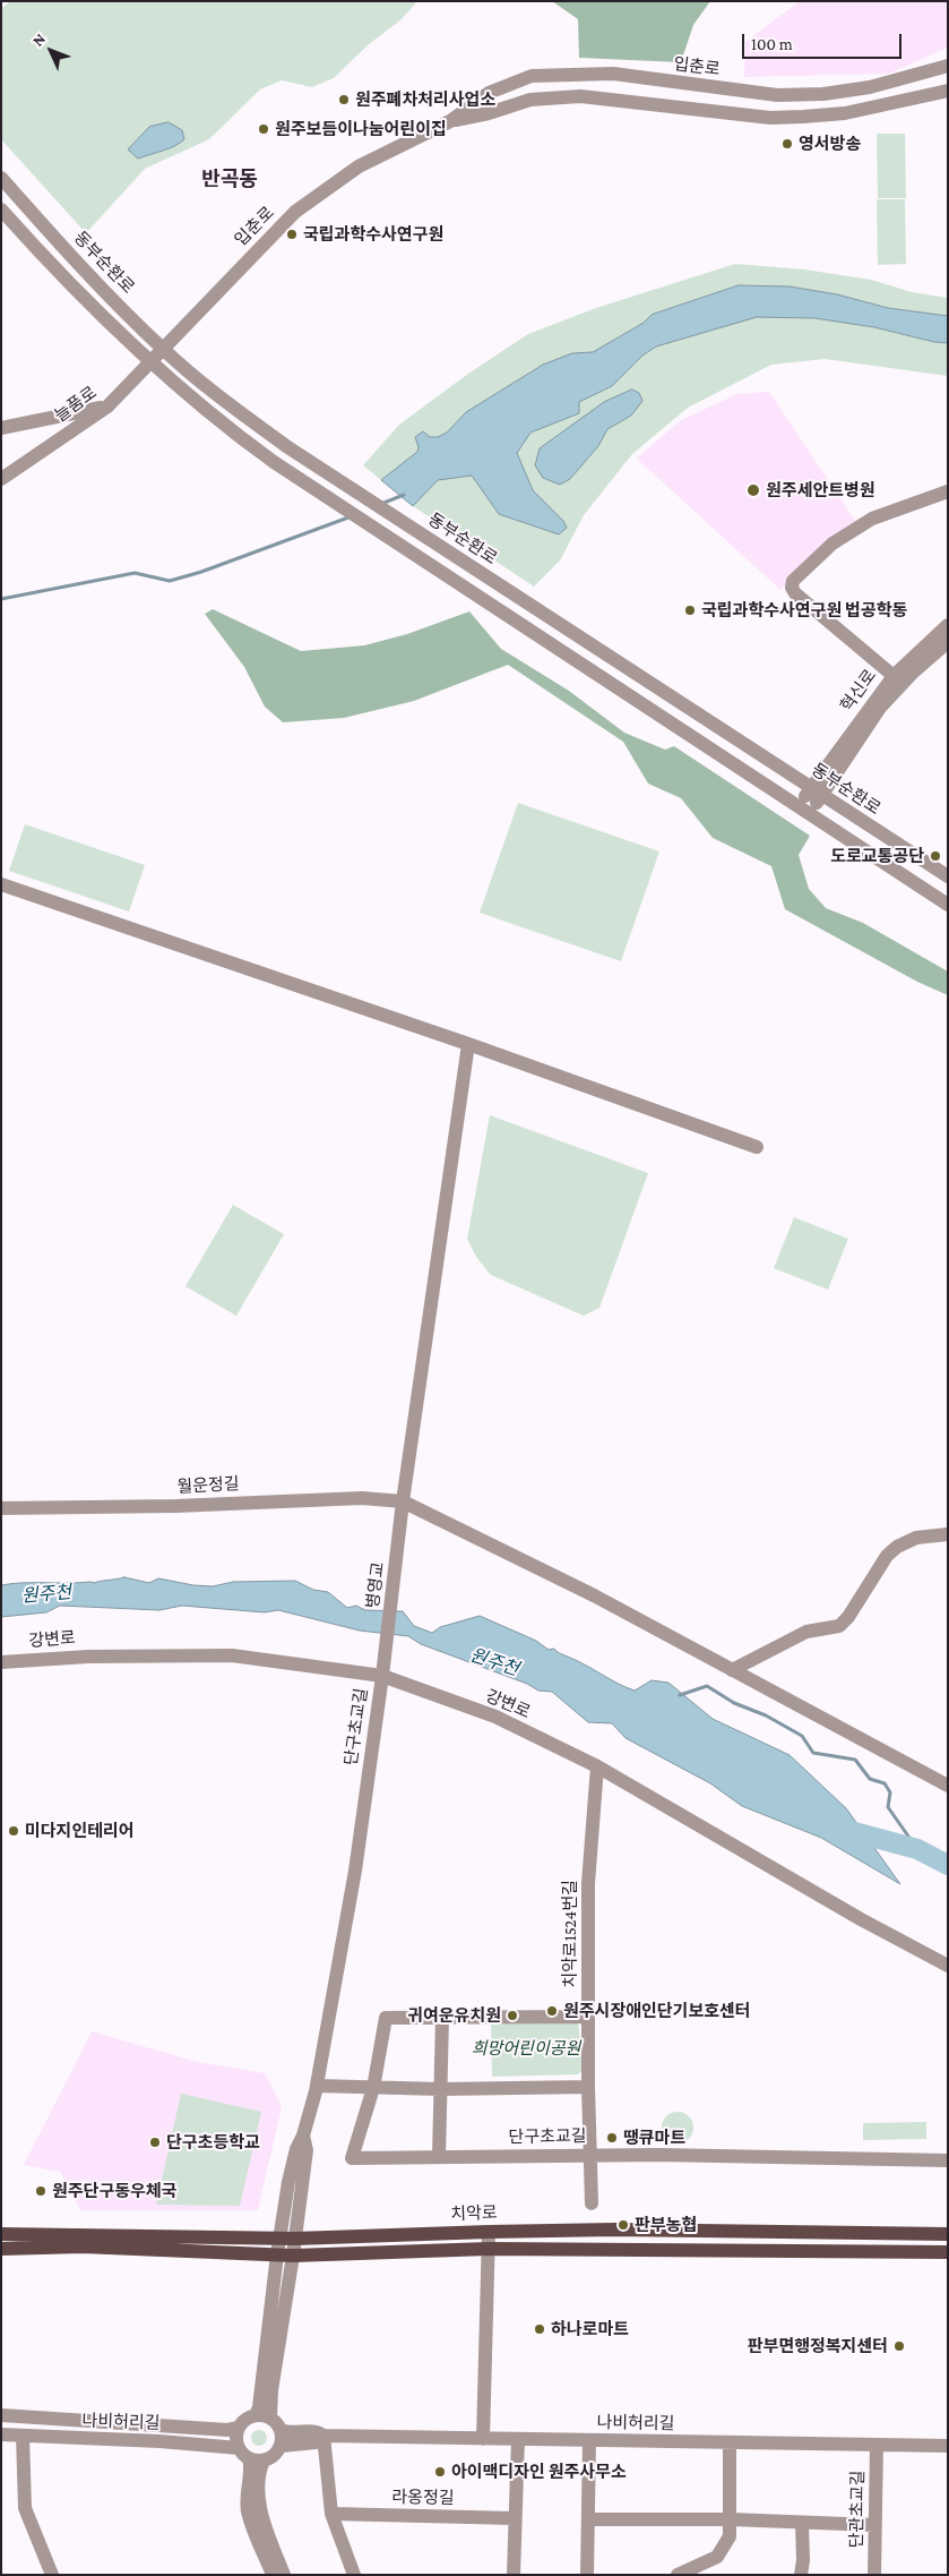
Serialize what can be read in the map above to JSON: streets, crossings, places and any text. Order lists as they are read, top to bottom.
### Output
{
  "streets": {
    "main road": ["치악로"],
    "street": [
      "입춘로",
      "동부순환로",
      "늘품로",
      "혁신로",
      "월운정길",
      "병영교",
      "강변로",
      "단구초교길",
      "치악로1524번길",
      "나비허리길",
      "라옹정길",
      "단관초교길"
    ]
  },
  "crossings": [
    ["입춘로", "동부순환로"],
    ["입춘로", "늘품로"],
    ["동부순환로", "늘품로"],
    ["동부순환로", "혁신로"],
    ["월운정길", "병영교"],
    ["병영교", "강변로"],
    ["병영교", "단구초교길"],
    ["강변로", "단구초교길"],
    ["강변로", "치악로1524번길"],
    ["단구초교길", "치악로1524번길"],
    ["단구초교길", "치악로"],
    ["치악로", "나비허리길"],
    ["나비허리길", "단관초교길"]
  ],
  "districts": ["반곡동"],
  "water": ["원주천"],
  "parks": ["희망어린이공원"],
  "places": [
    "원주폐차처리사업소",
    "원주보듬이나눔어린이집",
    "영서방송",
    "국립과학수사연구원",
    "원주세안트병원",
    "국립과학수사연구원 법공학동",
    "도로교통공단",
    "미다지인테리어",
    "원주시장애인단기보호센터",
    "귀여운유치원",
    "땡큐마트",
    "단구초등학교",
    "원주단구동우체국",
    "판부농협",
    "하나로마트",
    "판부면행정복지센터",
    "아이맥디자인 원주사무소"
  ],
  "scale_bar": "100 m",
  "north": "top left"
}
